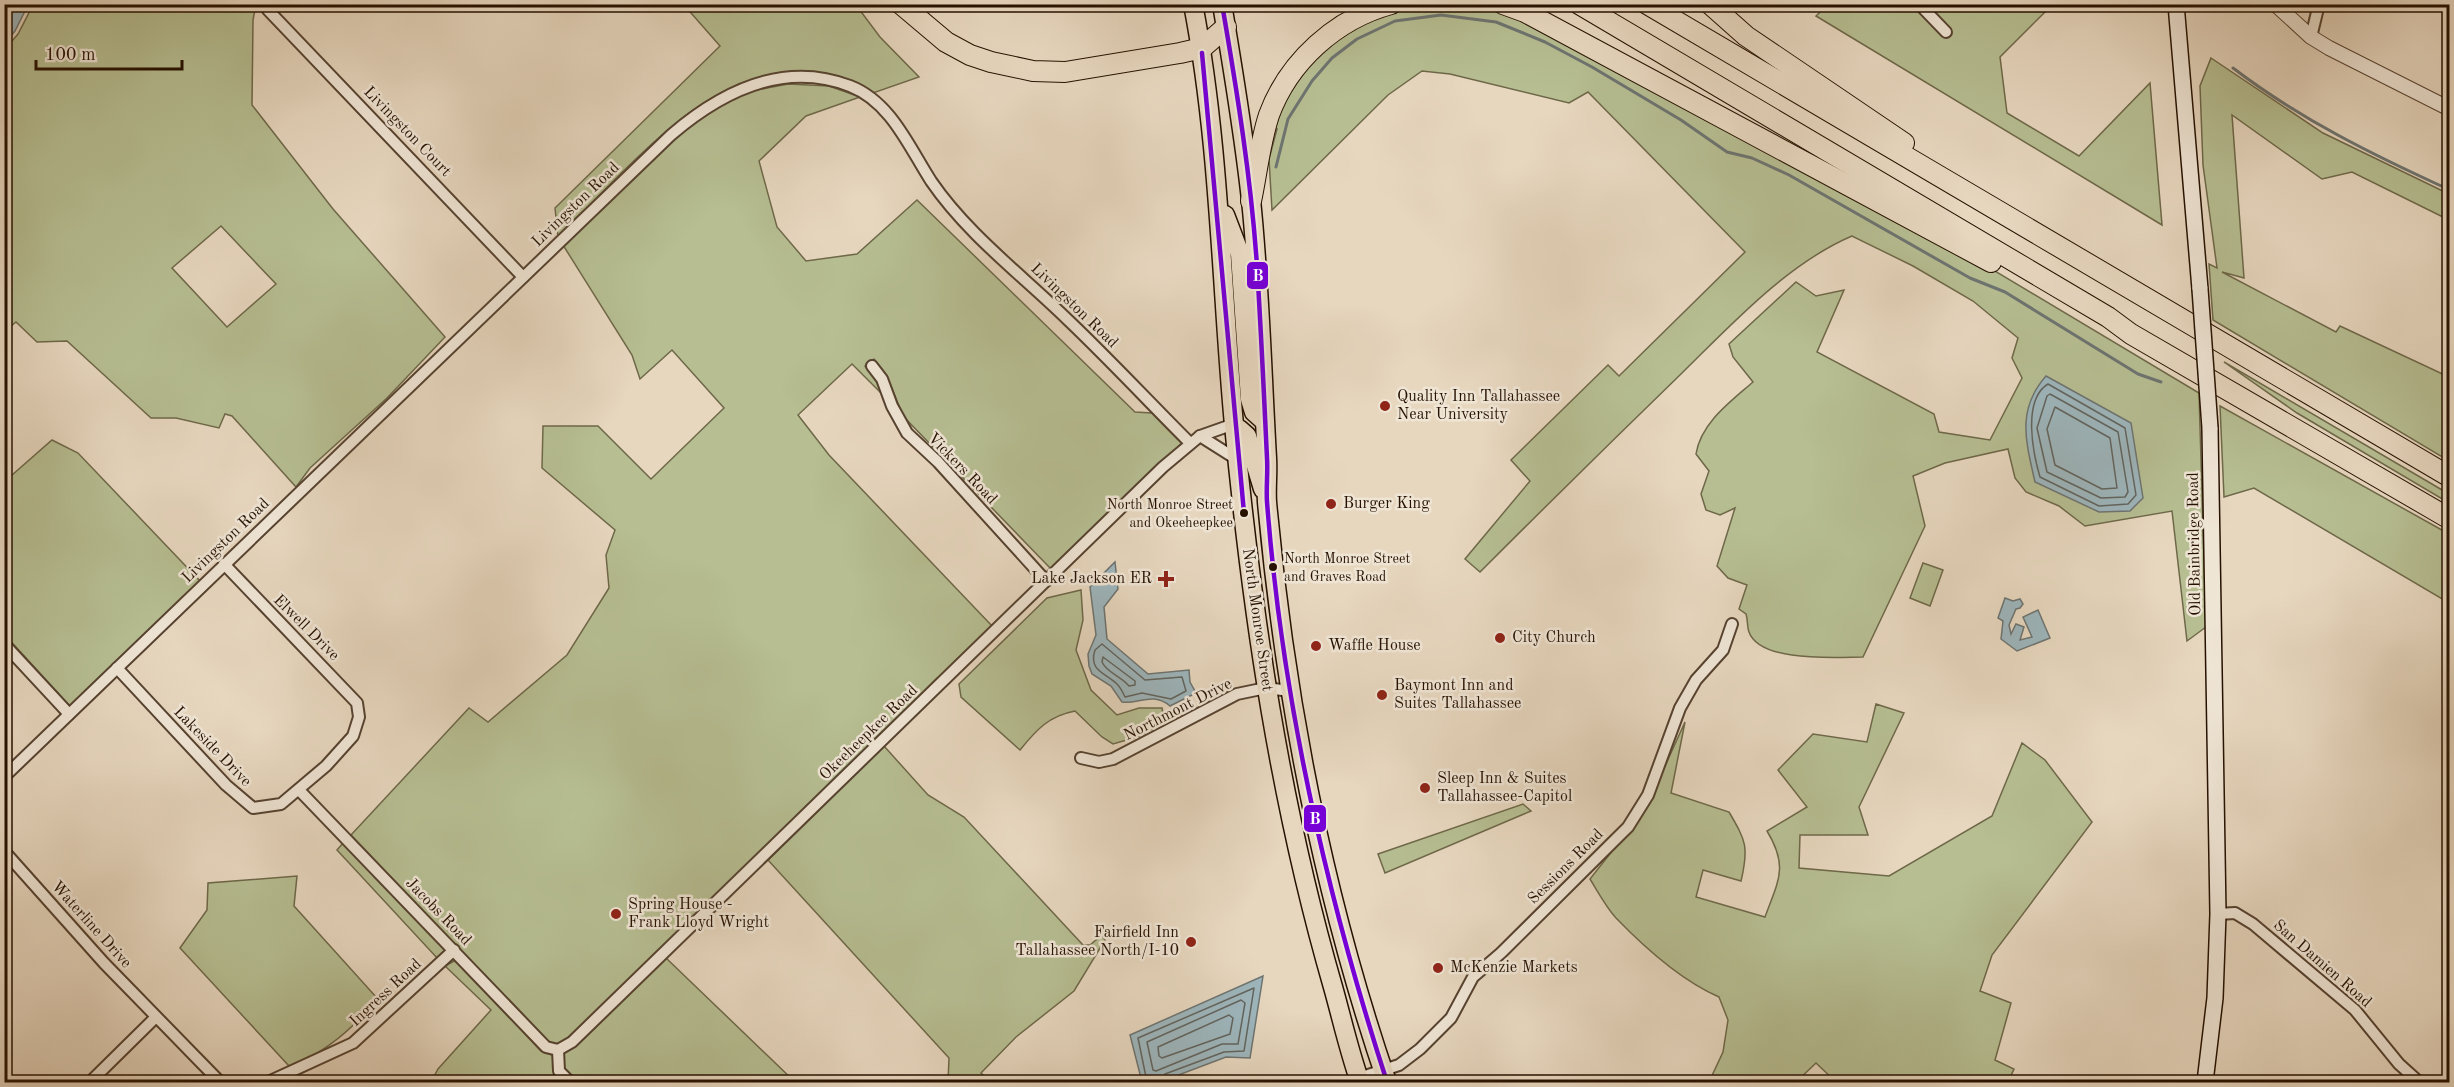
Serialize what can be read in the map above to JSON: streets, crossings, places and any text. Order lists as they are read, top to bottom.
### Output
{
  "streets": {
    "highway": ["North Monroe Street"],
    "main road": ["Old Bainbridge Road"],
    "street": [
      "Livingston Court",
      "Livingston Road",
      "Vickers Road",
      "Elwell Drive",
      "Northmont Drive",
      "Okeeheepkee Road",
      "Lakeside Drive",
      "Sessions Road",
      "Jacobs Road",
      "Waterline Drive",
      "San Damien Road",
      "Ingress Road"
    ]
  },
  "crossings": [
    ["Livingston Court", "Livingston Road"],
    ["Livingston Road", "Elwell Drive"],
    ["Livingston Road", "Okeeheepkee Road"],
    ["Livingston Road", "Lakeside Drive"],
    ["Vickers Road", "Okeeheepkee Road"],
    ["Old Bainbridge Road", "San Damien Road"],
    ["North Monroe Street", "Northmont Drive"],
    ["North Monroe Street", "Okeeheepkee Road"],
    ["North Monroe Street", "Sessions Road"],
    ["Elwell Drive", "Lakeside Drive"],
    ["Okeeheepkee Road", "Jacobs Road"],
    ["Lakeside Drive", "Jacobs Road"],
    ["Jacobs Road", "Ingress Road"]
  ],
  "places": {
    "other": [
      "Quality Inn Tallahassee Near University",
      "Burger King",
      "North Monroe Street and Okeeheepkee",
      "North Monroe Street and Graves Road",
      "City Church",
      "Waffle House",
      "Baymont Inn and Suites Tallahassee",
      "Sleep Inn & Suites Tallahassee-Capitol",
      "Spring House - Frank Lloyd Wright",
      "Fairfield Inn Tallahassee North/I-10",
      "McKenzie Markets"
    ],
    "health": ["Lake Jackson ER"]
  },
  "lines": ["transit line B"],
  "scale_bar": "100 m"
}
